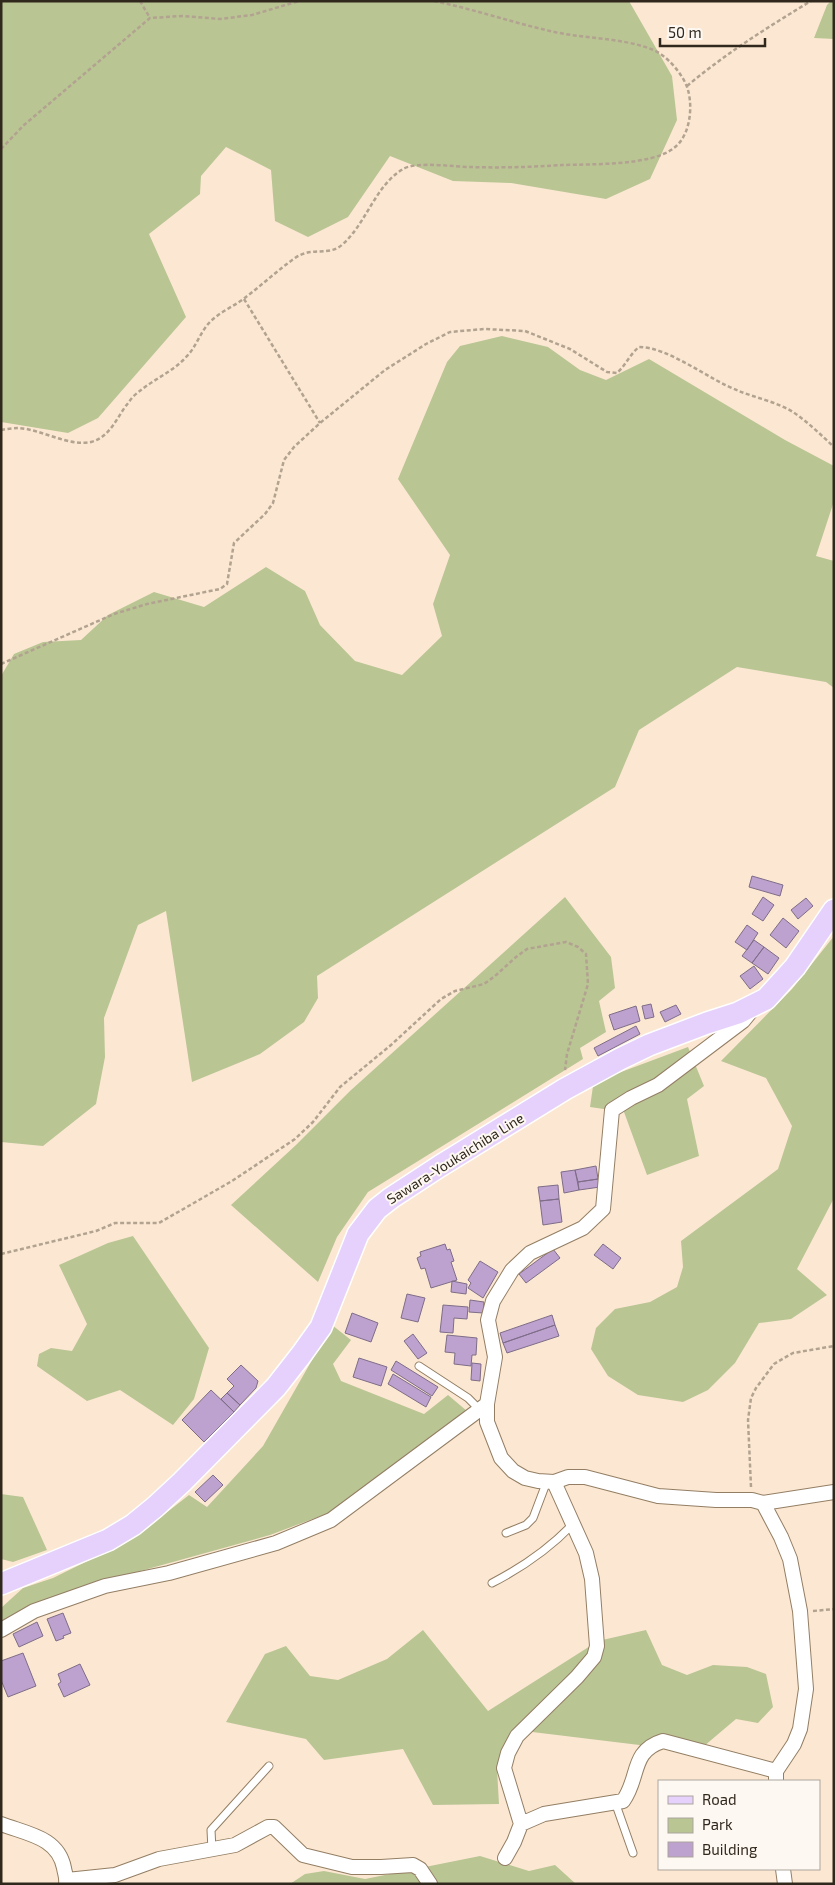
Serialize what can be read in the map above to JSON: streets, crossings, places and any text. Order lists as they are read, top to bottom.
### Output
{
  "streets": {
    "main road": ["Sawara-Youkaichiba Line"]
  },
  "legend": ["Road", "Park", "Building"],
  "scale_bar": "50 m"
}
